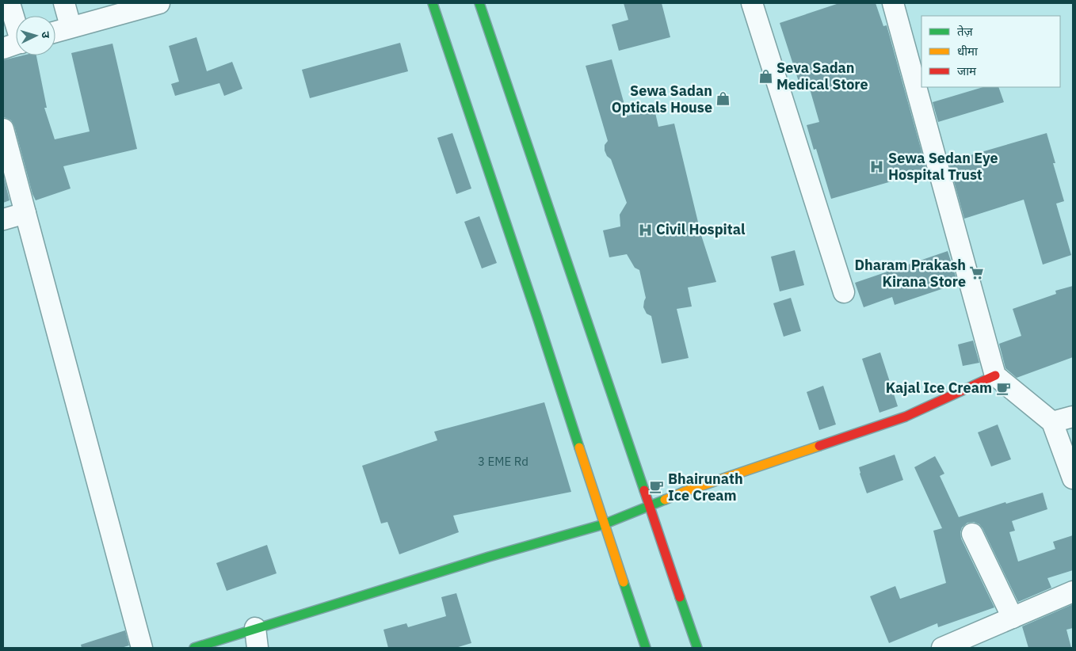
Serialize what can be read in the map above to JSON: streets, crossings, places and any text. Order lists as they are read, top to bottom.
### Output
{
  "places": {
    "shop": ["Seva Sadan Medical Store", "Sewa Sadan Opticals House"],
    "hospital": ["Sewa Sedan Eye Hospital Trust", "Civil Hospital"],
    "supermarket": ["Dharam Prakash Kirana Store"],
    "cafe": ["Kajal Ice Cream", "Bhairunath Ice Cream"]
  },
  "house_numbers": ["3 EME Rd"],
  "legend": ["तेज़", "धीमा", "जाम"],
  "north": "right"
}
